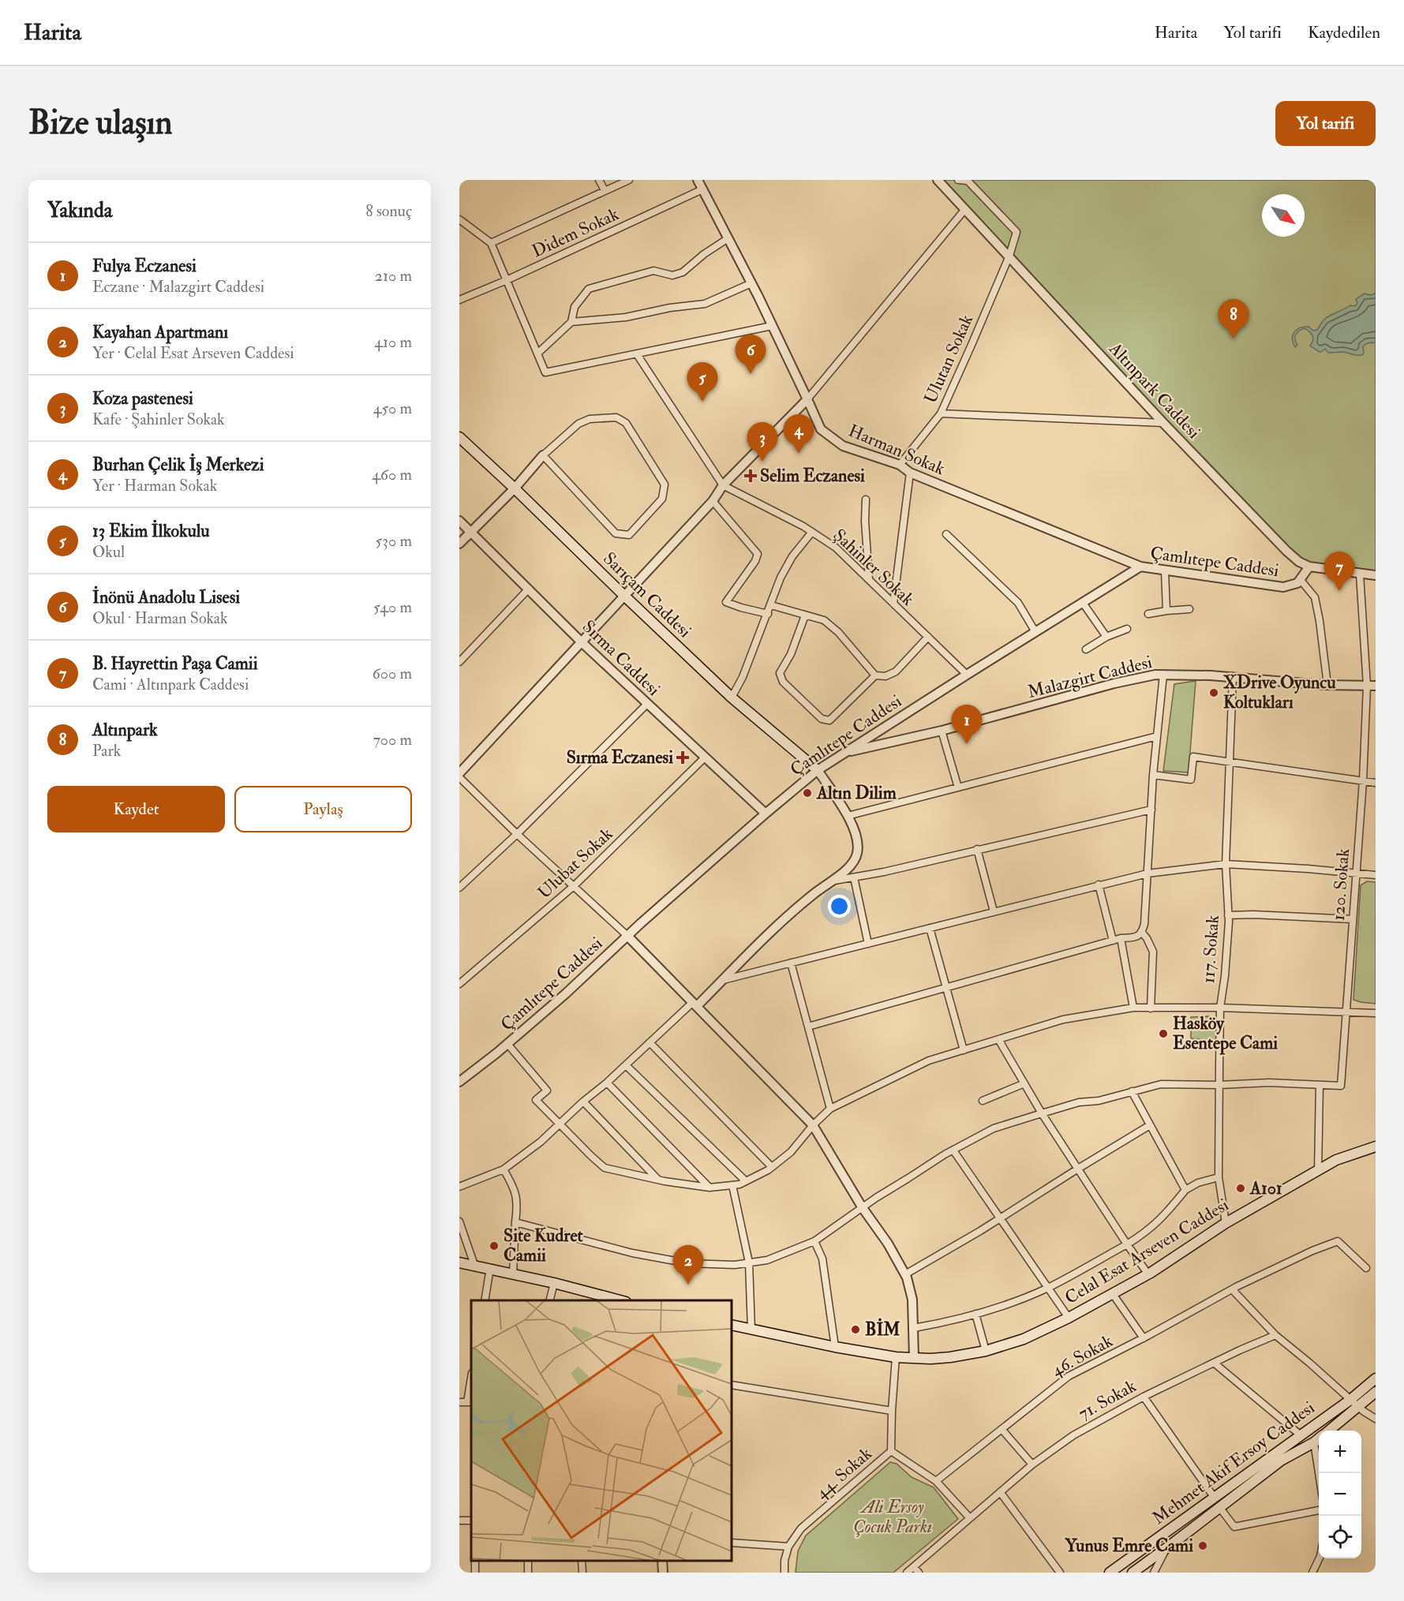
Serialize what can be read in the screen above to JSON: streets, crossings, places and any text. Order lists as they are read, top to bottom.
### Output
{
  "streets": {
    "main road": ["Sarıçam Caddesi", "Celal Esat Arseven Caddesi", "Mehmet Akif Ersoy Caddesi"],
    "street": [
      "Didem Sokak",
      "Ulutan Sokak",
      "Altınpark Caddesi",
      "Harman Sokak",
      "Çamlıtepe Caddesi",
      "Şahinler Sokak",
      "Sırma Caddesi",
      "Malazgirt Caddesi",
      "Ulubat Sokak",
      "120. Sokak",
      "117. Sokak",
      "46. Sokak",
      "71. Sokak",
      "44. Sokak"
    ]
  },
  "crossings": [
    ["Didem Sokak", "Harman Sokak"],
    ["Ulutan Sokak", "Altınpark Caddesi"],
    ["Ulutan Sokak", "Harman Sokak"],
    ["Altınpark Caddesi", "Çamlıtepe Caddesi"],
    ["Altınpark Caddesi", "120. Sokak"],
    ["Harman Sokak", "Çamlıtepe Caddesi"],
    ["Çamlıtepe Caddesi", "Şahinler Sokak"],
    ["Çamlıtepe Caddesi", "Sarıçam Caddesi"],
    ["Çamlıtepe Caddesi", "Sırma Caddesi"],
    ["Çamlıtepe Caddesi", "Malazgirt Caddesi"],
    ["Sırma Caddesi", "Ulubat Sokak"],
    ["Malazgirt Caddesi", "120. Sokak"],
    ["Malazgirt Caddesi", "117. Sokak"],
    ["117. Sokak", "Celal Esat Arseven Caddesi"],
    ["Celal Esat Arseven Caddesi", "44. Sokak"]
  ],
  "parks": ["Ali Ersoy Çocuk Parkı"],
  "places": {
    "health": ["Selim Eczanesi", "Sırma Eczanesi"],
    "other": [
      "XDrive Oyuncu Koltukları",
      "Altın Dilim",
      "Hasköy Esentepe Cami",
      "A101",
      "Site Kudret Camii",
      "BİM",
      "Yunus Emre Cami"
    ]
  },
  "north": "bottom right",
  "page": {
    "header": "Harita",
    "nav": ["Harita", "Yol tarifi", "Kaydedilen"],
    "buttons": [
      "Yol tarifi",
      ["Kaydet", "Paylaş"]
    ],
    "title": "Bize ulaşın",
    "heading": ["Yakında", "8 sonuç"],
    "list": [
      {
        "mark": "1",
        "name": "Fulya Eczanesi",
        "note": "Eczane · Malazgirt Caddesi",
        "value": "210 m"
      },
      {
        "mark": "2",
        "name": "Kayahan Apartmanı",
        "note": "Yer · Celal Esat Arseven Caddesi",
        "value": "410 m"
      },
      {
        "mark": "3",
        "name": "Koza pastenesi",
        "note": "Kafe · Şahinler Sokak",
        "value": "450 m"
      },
      {
        "mark": "4",
        "name": "Burhan Çelik İş Merkezi",
        "note": "Yer · Harman Sokak",
        "value": "460 m"
      },
      {
        "mark": "5",
        "name": "13 Ekim İlkokulu",
        "note": "Okul",
        "value": "530 m"
      },
      {
        "mark": "6",
        "name": "İnönü Anadolu Lisesi",
        "note": "Okul · Harman Sokak",
        "value": "540 m"
      },
      {
        "mark": "7",
        "name": "B. Hayrettin Paşa Camii",
        "note": "Cami · Altınpark Caddesi",
        "value": "600 m"
      },
      {
        "mark": "8",
        "name": "Altınpark",
        "note": "Park",
        "value": "700 m"
      }
    ],
    "pins": [
      "8",
      "6",
      "5",
      "4",
      "3",
      "7",
      "1",
      "2"
    ],
    "map_buttons": ["+", "−"]
  }
}
